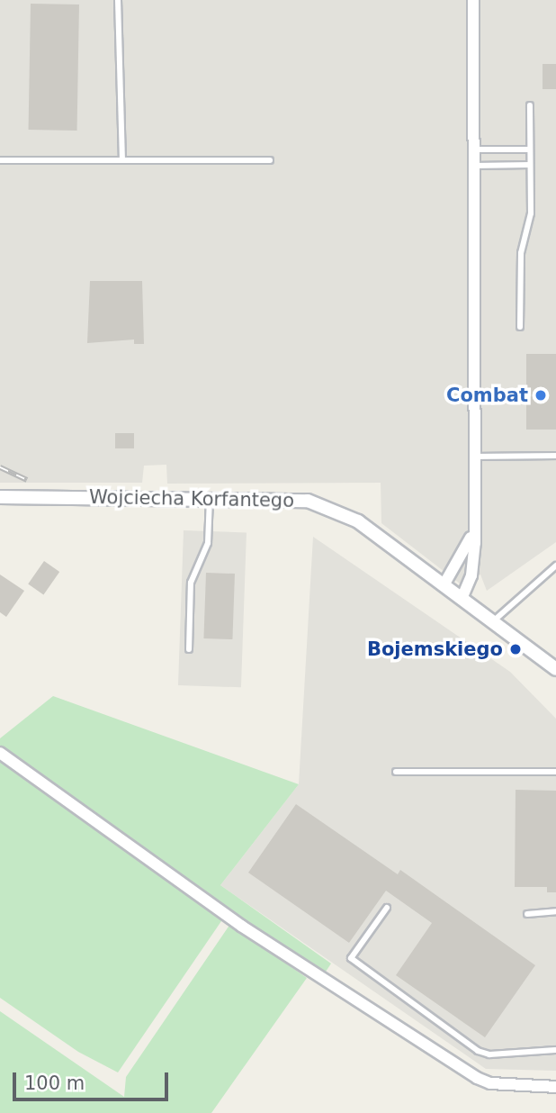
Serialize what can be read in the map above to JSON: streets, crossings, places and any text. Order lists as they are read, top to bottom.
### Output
{
  "streets": {
    "street": ["Wojciecha Korfantego"]
  },
  "places": ["Combat", "Bojemskiego"],
  "scale_bar": "100 m"
}
